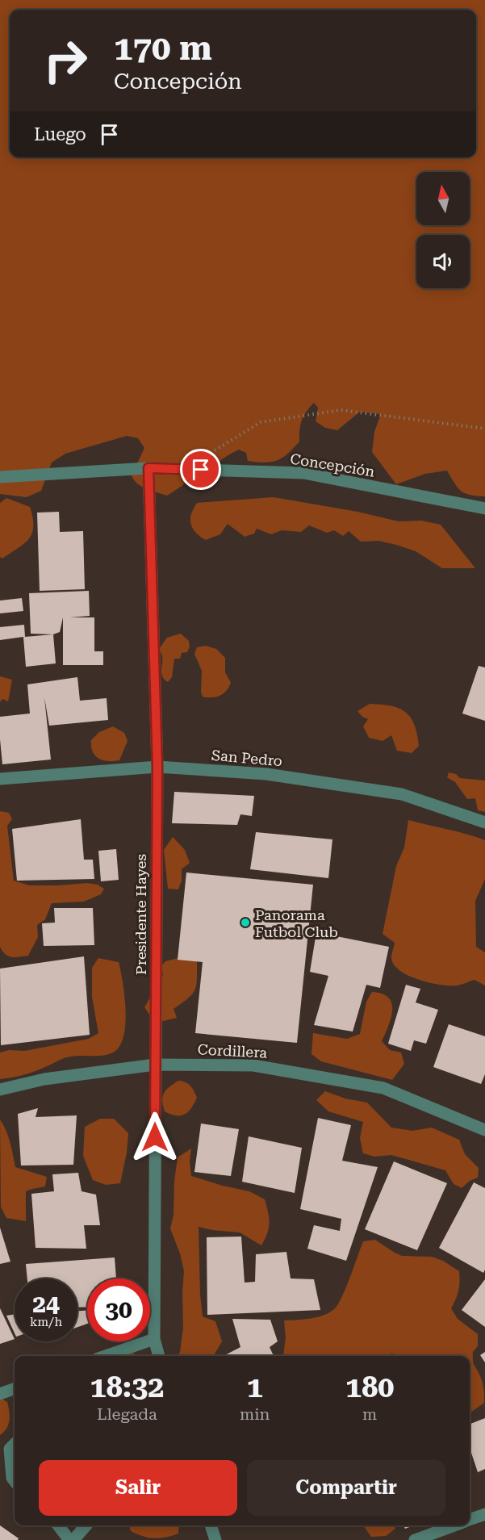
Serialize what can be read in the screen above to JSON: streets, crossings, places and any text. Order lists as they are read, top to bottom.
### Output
{
  "streets": {
    "street": [
      "Concepción",
      "San Pedro",
      "Presidente Hayes",
      "Cordillera"
    ]
  },
  "crossings": [
    ["Concepción", "Presidente Hayes"],
    ["San Pedro", "Presidente Hayes"],
    ["Presidente Hayes", "Cordillera"]
  ],
  "places": ["Panorama Futbol Club"],
  "north": "top",
  "page": {
    "turn": ["170 m", "Concepción"],
    "then": "Luego",
    "speed": "24 km/h",
    "limit": "30",
    "eta": [
      "18:32",
      "Llegada",
      "1",
      "min",
      "180",
      "m"
    ],
    "buttons": ["Salir", "Compartir"]
  }
}
